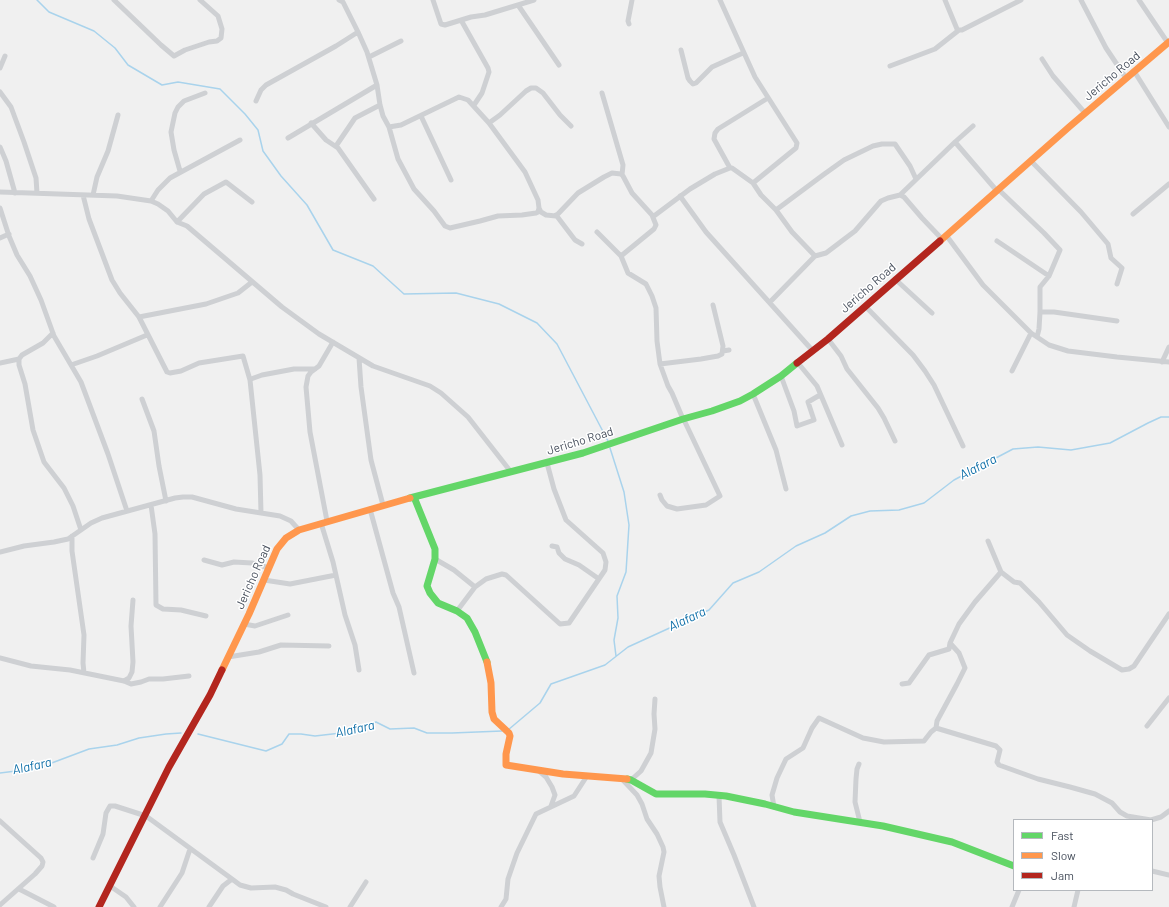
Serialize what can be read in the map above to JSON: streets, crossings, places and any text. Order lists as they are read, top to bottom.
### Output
{
  "streets": {
    "street": ["Jericho Road"]
  },
  "water": ["Alafara"],
  "legend": ["Fast", "Slow", "Jam"]
}
